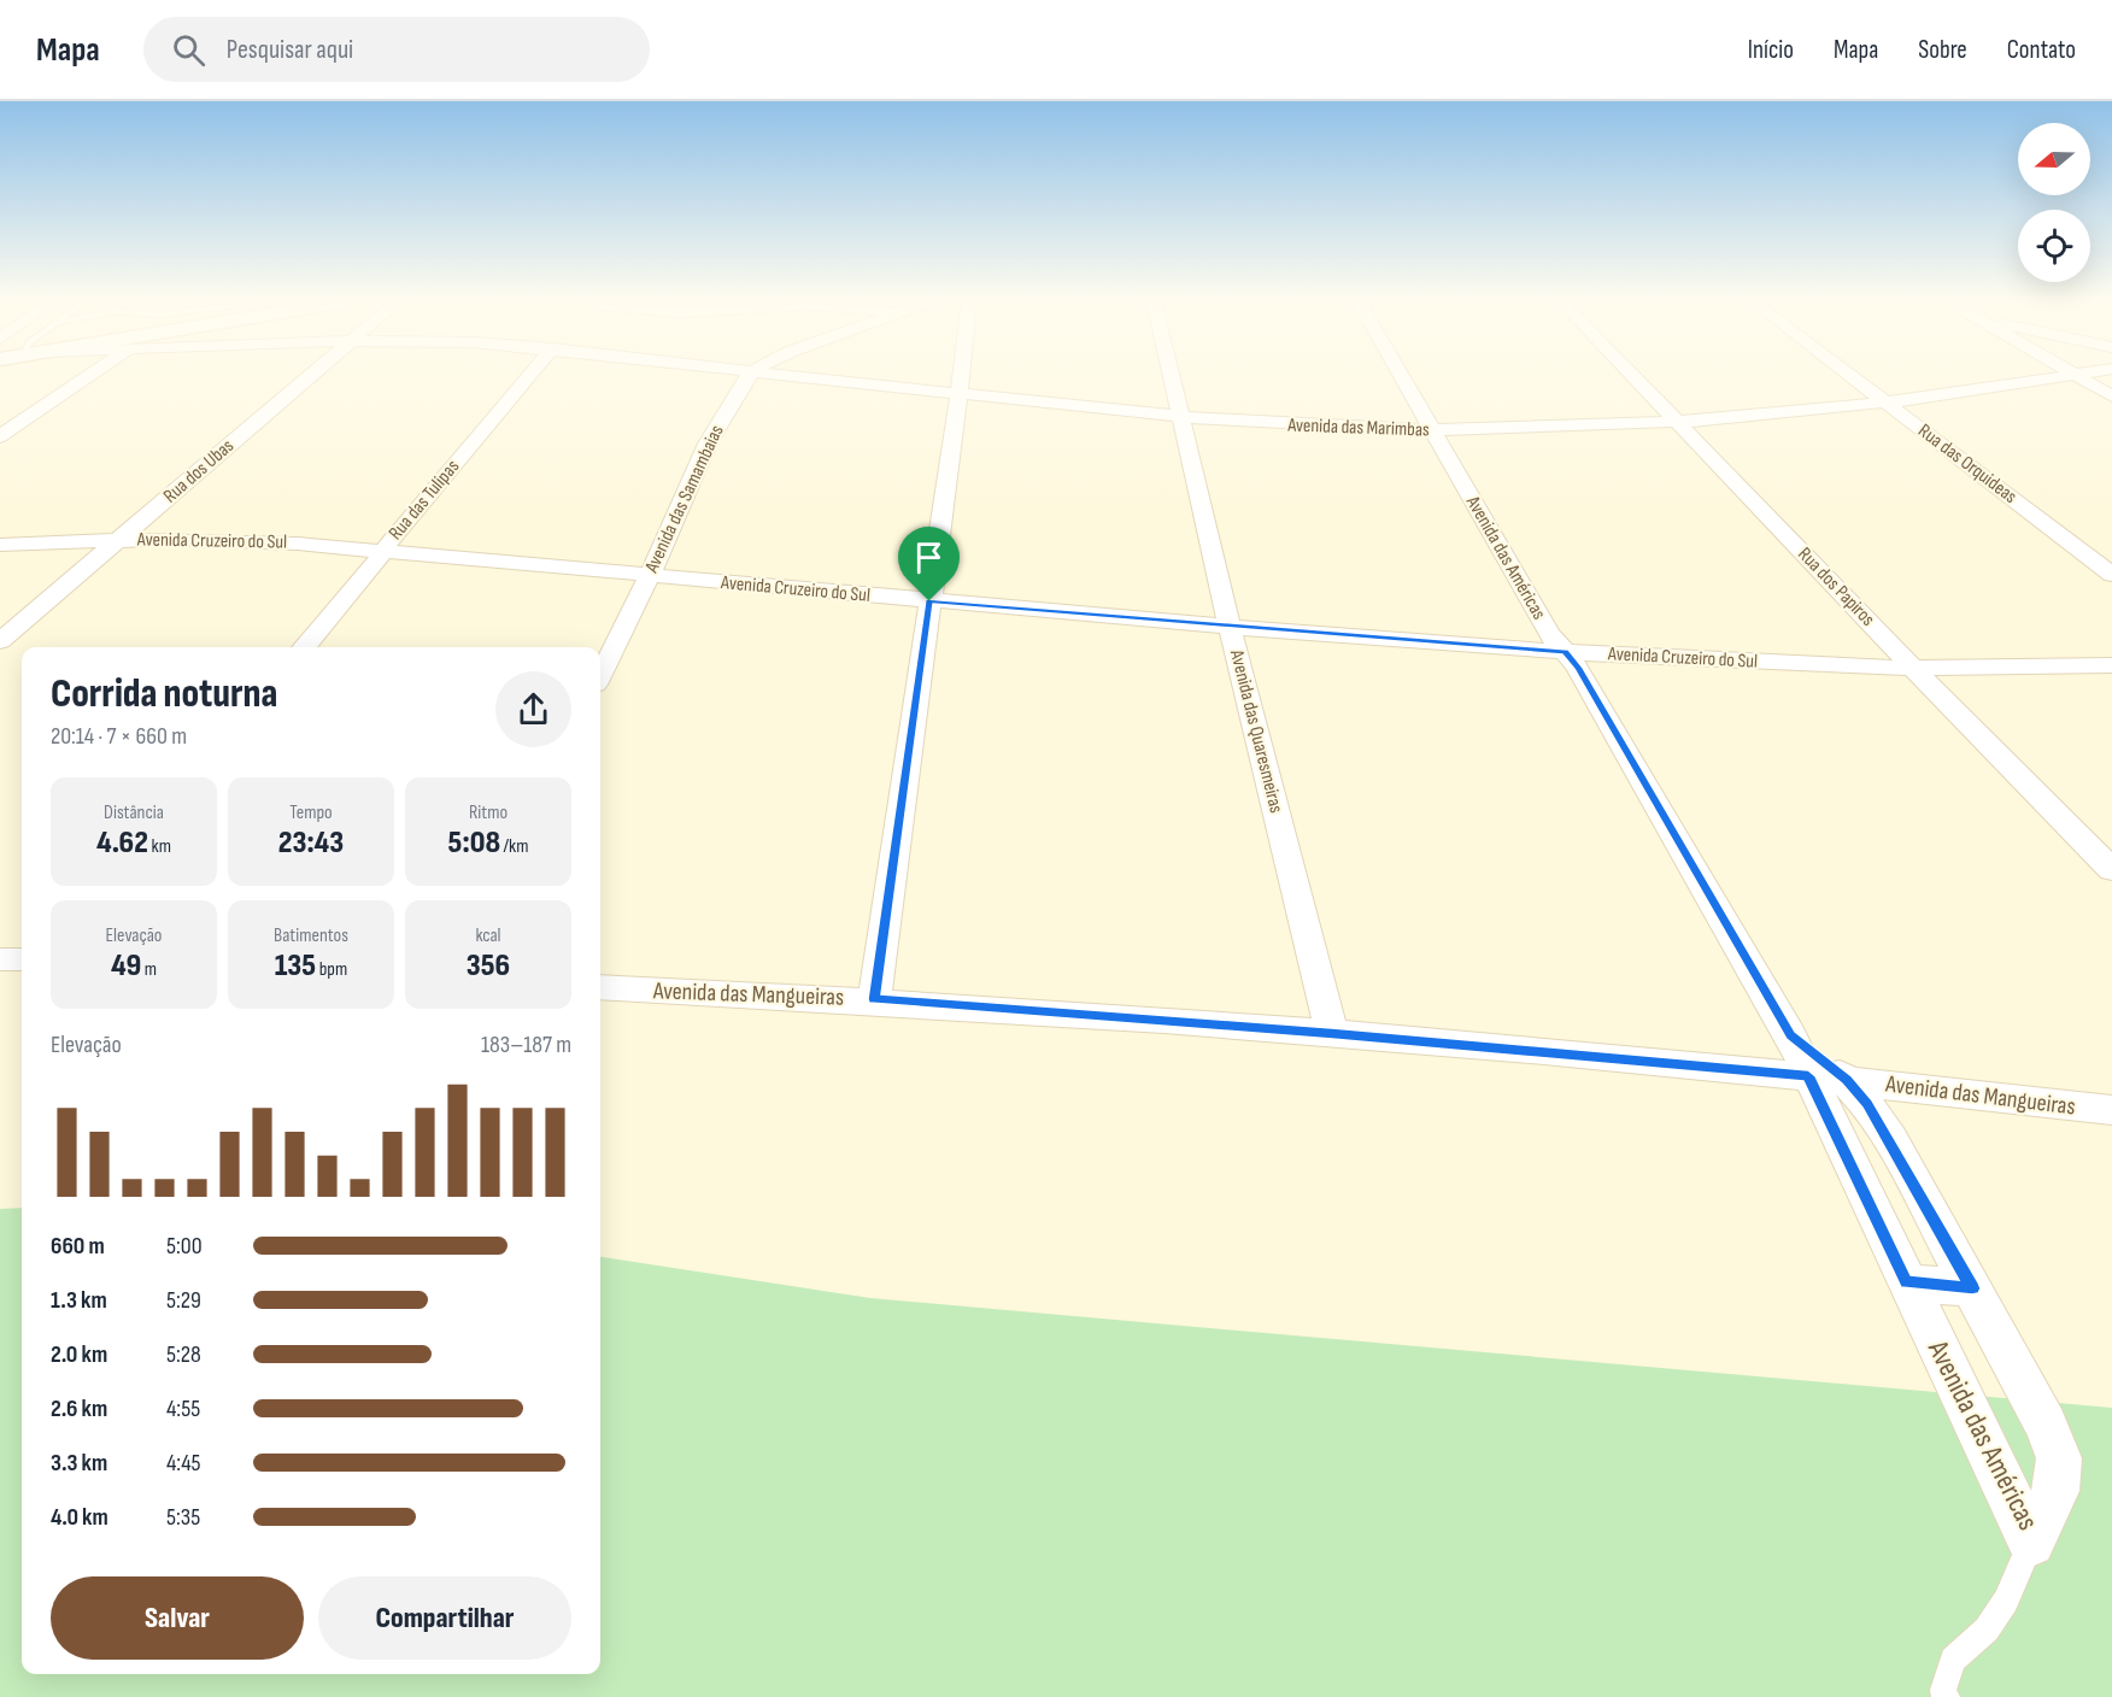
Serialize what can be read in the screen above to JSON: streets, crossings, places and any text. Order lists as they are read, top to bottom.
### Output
{
  "streets": {
    "street": [
      "Avenida das Marimbas",
      "Rua das Orquideas",
      "Rua dos Ubas",
      "Avenida das Samambaias",
      "Rua das Tulipas",
      "Avenida Cruzeiro do Sul",
      "Avenida das Américas",
      "Rua dos Papiros",
      "Avenida das Quaresmeiras",
      "Avenida das Mangueiras"
    ]
  },
  "crossings": [
    ["Avenida das Marimbas", "Rua das Orquideas"],
    ["Avenida das Marimbas", "Avenida das Américas"],
    ["Avenida das Marimbas", "Rua dos Papiros"],
    ["Avenida das Marimbas", "Avenida das Quaresmeiras"],
    ["Rua dos Ubas", "Avenida Cruzeiro do Sul"],
    ["Avenida das Samambaias", "Avenida Cruzeiro do Sul"],
    ["Rua das Tulipas", "Avenida Cruzeiro do Sul"],
    ["Avenida Cruzeiro do Sul", "Avenida das Américas"],
    ["Avenida Cruzeiro do Sul", "Rua dos Papiros"],
    ["Avenida Cruzeiro do Sul", "Avenida das Quaresmeiras"],
    ["Avenida das Américas", "Avenida das Mangueiras"],
    ["Avenida das Quaresmeiras", "Avenida das Mangueiras"]
  ],
  "north": "left",
  "page": {
    "header": "Mapa",
    "search": "Pesquisar aqui",
    "nav": [
      "Início",
      "Mapa",
      "Sobre",
      "Contato"
    ],
    "heading": ["Corrida noturna", "20:14 · 7 × 660 m"],
    "stats": [
      ["Distância", "4.62 km"],
      ["Tempo", "23:43"],
      ["Ritmo", "5:08 /km"],
      ["Elevação", "49 m"],
      ["Batimentos", "135 bpm"],
      ["kcal", "356"]
    ],
    "chart": ["Elevação", "183–187 m"],
    "list": [
      {
        "name": "660 m",
        "note": "5:00"
      },
      {
        "name": "1.3 km",
        "note": "5:29"
      },
      {
        "name": "2.0 km",
        "note": "5:28"
      },
      {
        "name": "2.6 km",
        "note": "4:55"
      },
      {
        "name": "3.3 km",
        "note": "4:45"
      },
      {
        "name": "4.0 km",
        "note": "5:35"
      }
    ],
    "buttons": ["Salvar", "Compartilhar"]
  }
}
